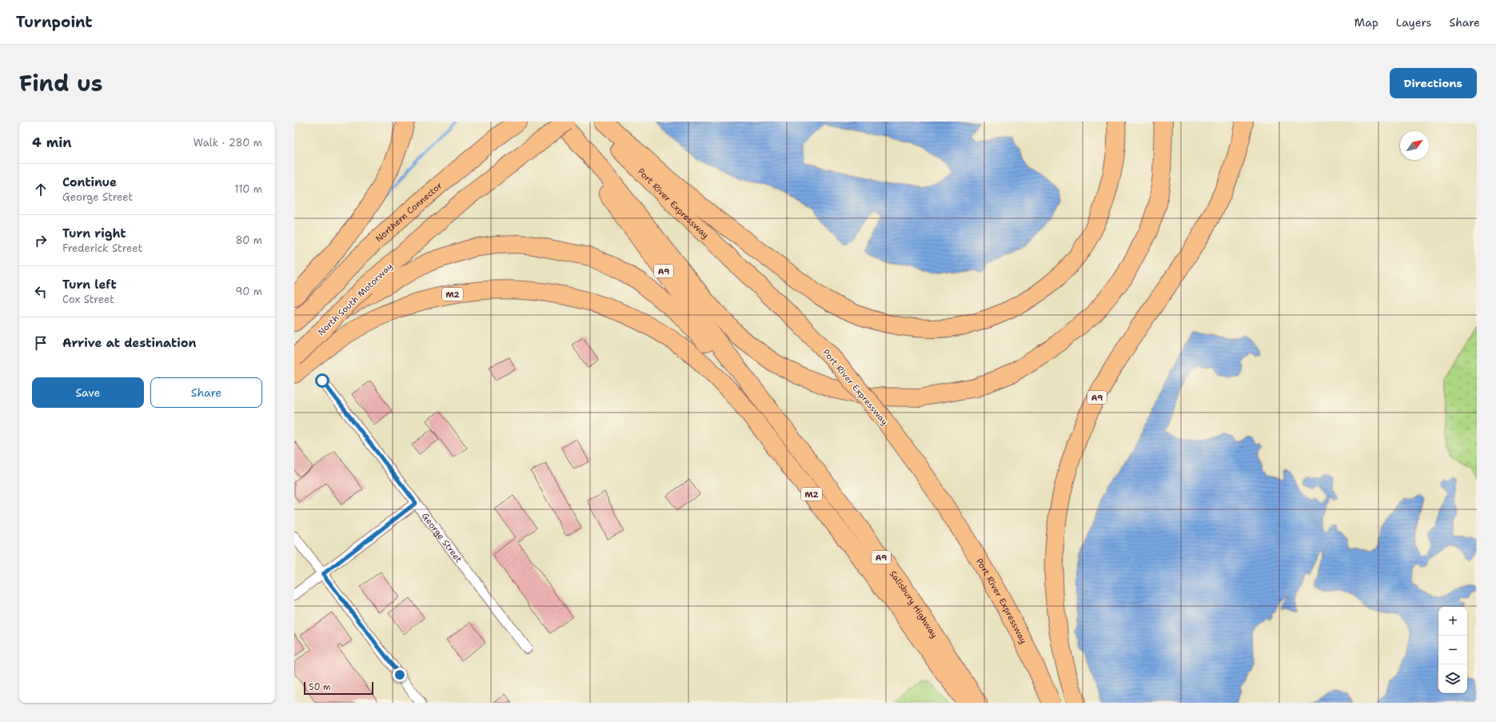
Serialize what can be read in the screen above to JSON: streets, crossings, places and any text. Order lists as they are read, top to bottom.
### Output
{
  "streets": {
    "highway": [
      "Port River Expressway",
      "Northern Connector",
      "A9",
      "M2",
      "North South Motorway",
      "Salisbury Highway"
    ],
    "street": ["George Street"]
  },
  "crossings": [
    ["A9", "Salisbury Highway"]
  ],
  "scale_bar": "50 m",
  "north": "top right",
  "page": {
    "header": "Turnpoint",
    "nav": ["Map", "Layers", "Share"],
    "title": "Find us",
    "buttons": [
      "Directions",
      ["Save", "Share"]
    ],
    "heading": ["4 min", "Walk · 280 m"],
    "list": [
      ["Continue", "George Street", "110 m"],
      ["Turn right", "Frederick Street", "80 m"],
      ["Turn left", "Cox Street", "90 m"],
      "Arrive at destination"
    ],
    "map_buttons": ["+", "−"],
    "scale": "50 m"
  }
}
